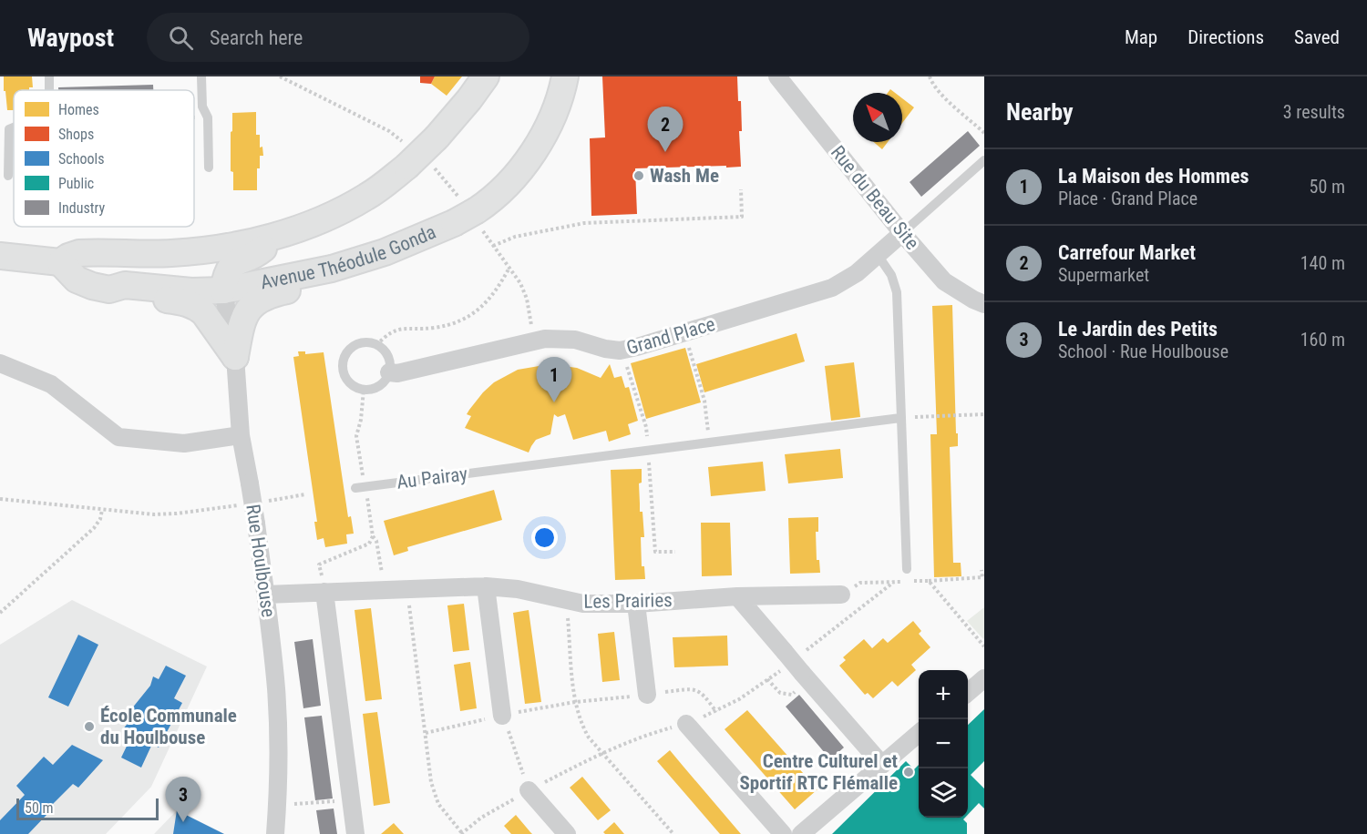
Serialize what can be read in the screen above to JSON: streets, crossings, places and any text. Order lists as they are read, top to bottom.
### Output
{
  "streets": {
    "main road": ["Avenue Théodule Gonda"],
    "street": [
      "Rue du Beau Site",
      "Grand Place",
      "Rue Houlbouse",
      "Les Prairies"
    ],
    "lane": ["Au Pairay"]
  },
  "crossings": [
    ["Rue du Beau Site", "Grand Place"],
    ["Avenue Théodule Gonda", "Rue Houlbouse"],
    ["Rue Houlbouse", "Les Prairies"]
  ],
  "places": ["Wash Me", "École Communale du Houlbouse", "Centre Culturel et Sportif RTC Flémalle"],
  "legend": [
    "Homes",
    "Shops",
    "Schools",
    "Public",
    "Industry"
  ],
  "scale_bar": "50 m",
  "north": "top left",
  "page": {
    "header": "Waypost",
    "search": "Search here",
    "nav": ["Map", "Directions", "Saved"],
    "heading": ["Nearby", "3 results"],
    "pins": ["2", "1", "3"],
    "list": [
      {
        "mark": "1",
        "name": "La Maison des Hommes",
        "note": "Place · Grand Place",
        "value": "50 m"
      },
      {
        "mark": "2",
        "name": "Carrefour Market",
        "note": "Supermarket",
        "value": "140 m"
      },
      {
        "mark": "3",
        "name": "Le Jardin des Petits",
        "note": "School · Rue Houlbouse",
        "value": "160 m"
      }
    ],
    "map_buttons": ["+", "−"],
    "scale": "50 m"
  }
}
